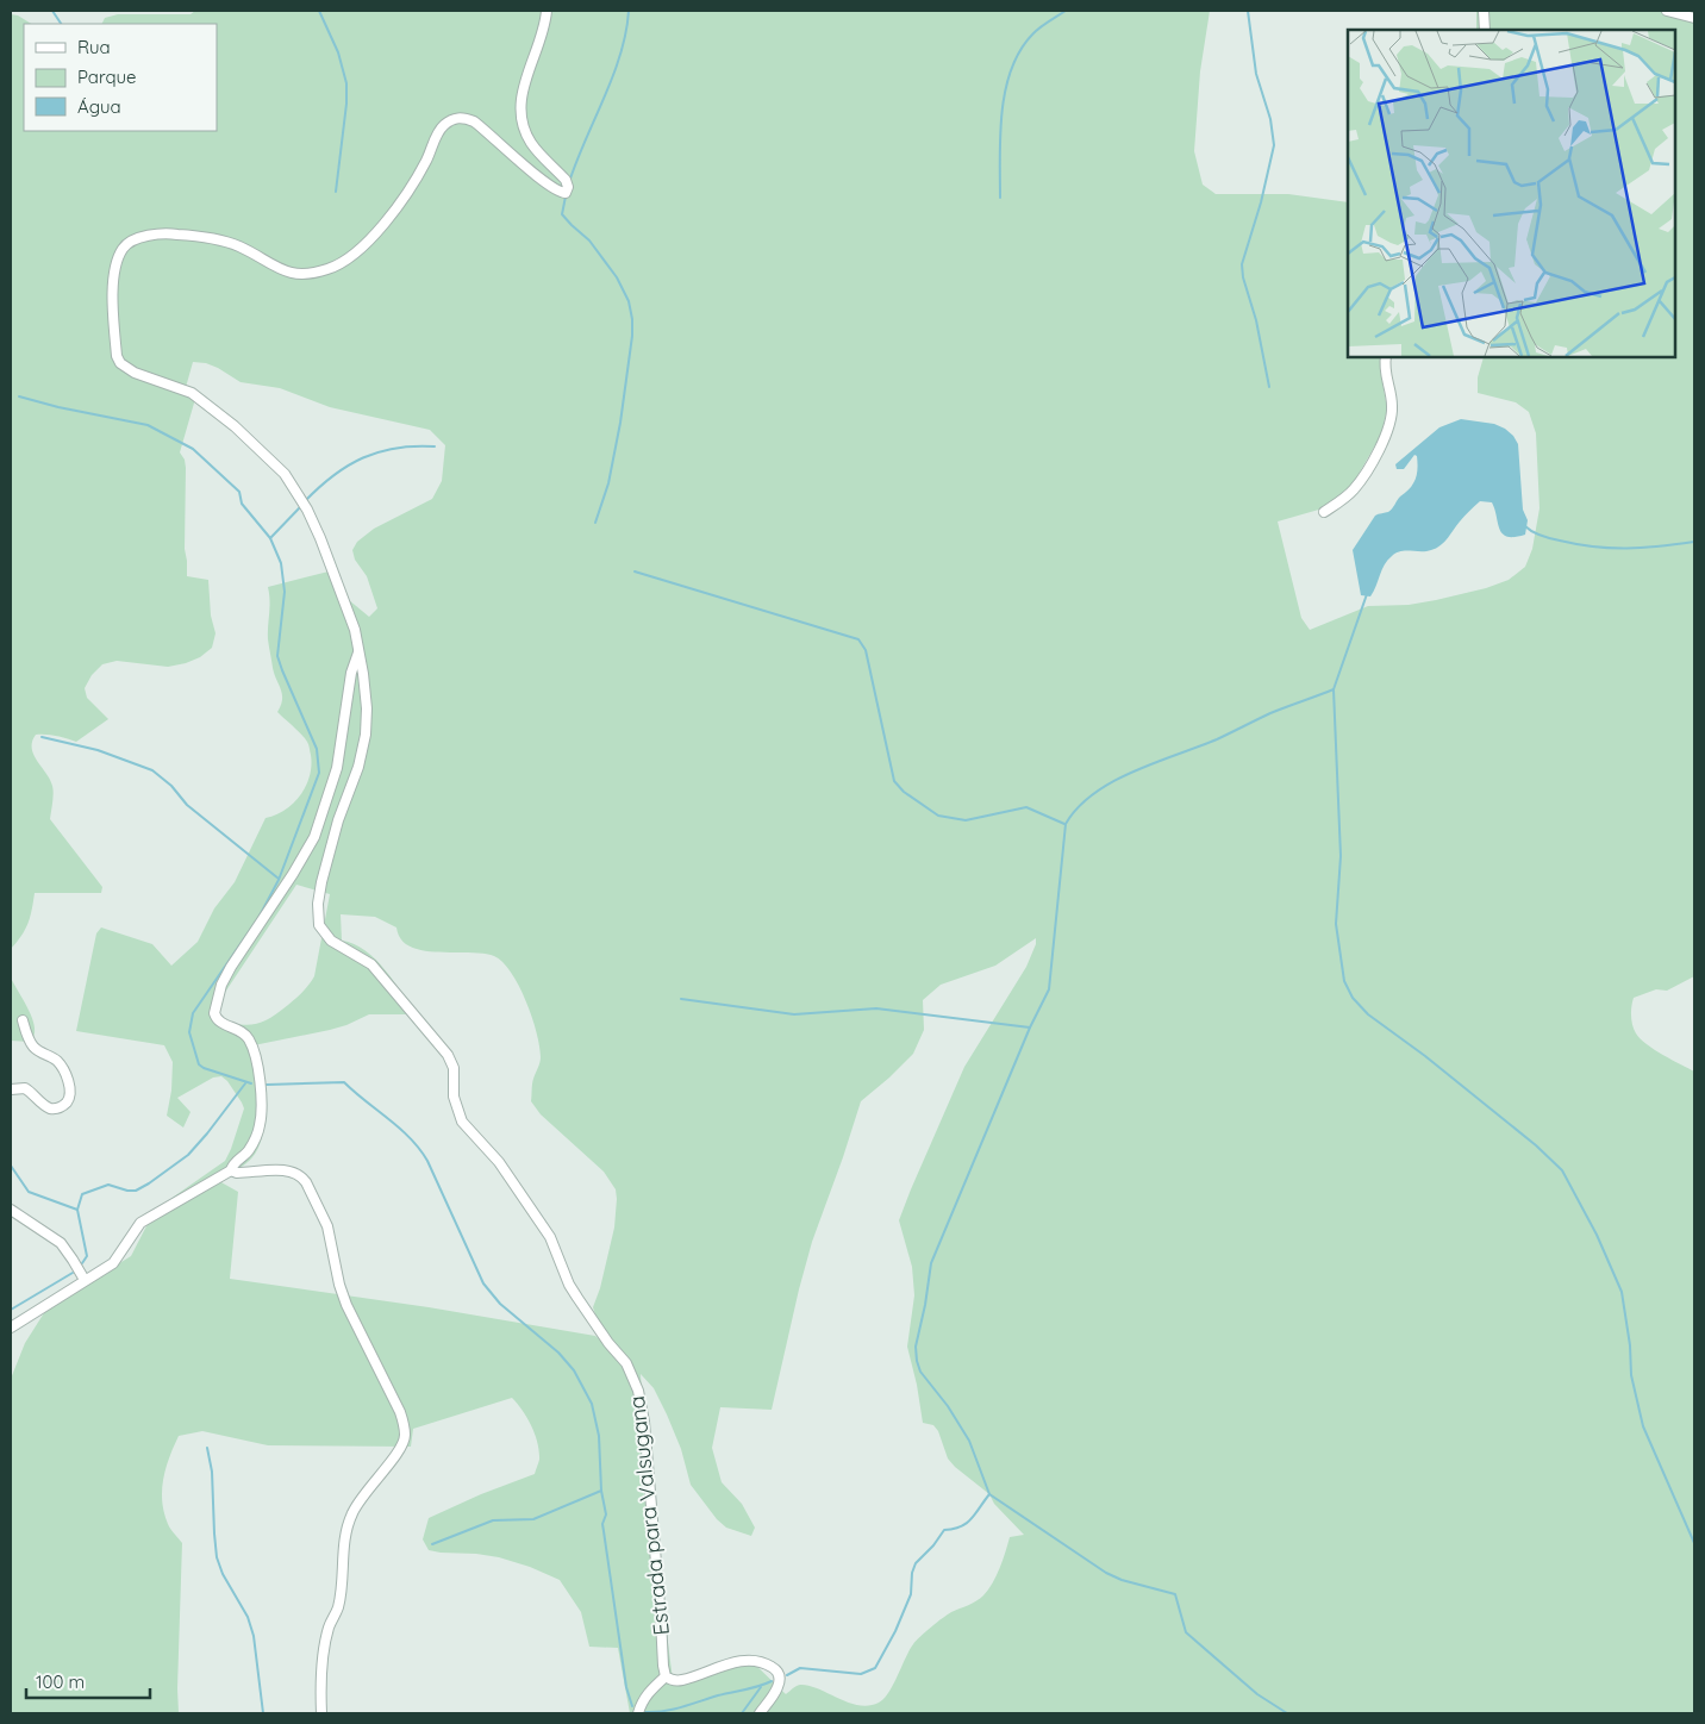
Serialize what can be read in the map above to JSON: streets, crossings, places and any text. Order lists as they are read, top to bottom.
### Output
{
  "streets": {
    "street": ["Estrada para Valsugana"]
  },
  "legend": ["Rua", "Parque", "Água"],
  "scale_bar": "100 m"
}
